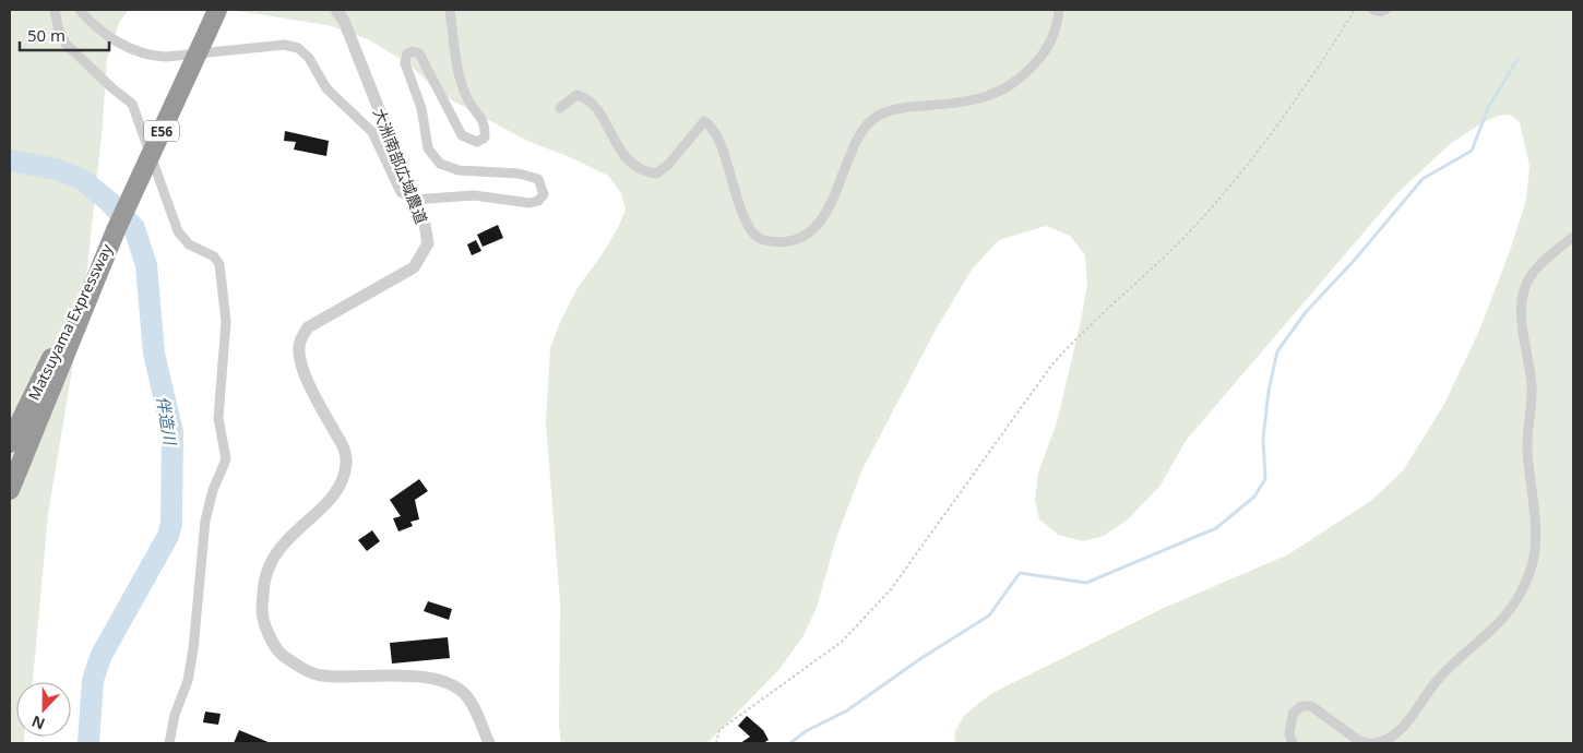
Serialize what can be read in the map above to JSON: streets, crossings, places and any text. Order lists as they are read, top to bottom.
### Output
{
  "streets": {
    "highway": ["E56", "Matsuyama Expressway"],
    "street": ["大洲南部広域農道"]
  },
  "water": ["伴造川"],
  "scale_bar": "50 m",
  "north": "bottom"
}
